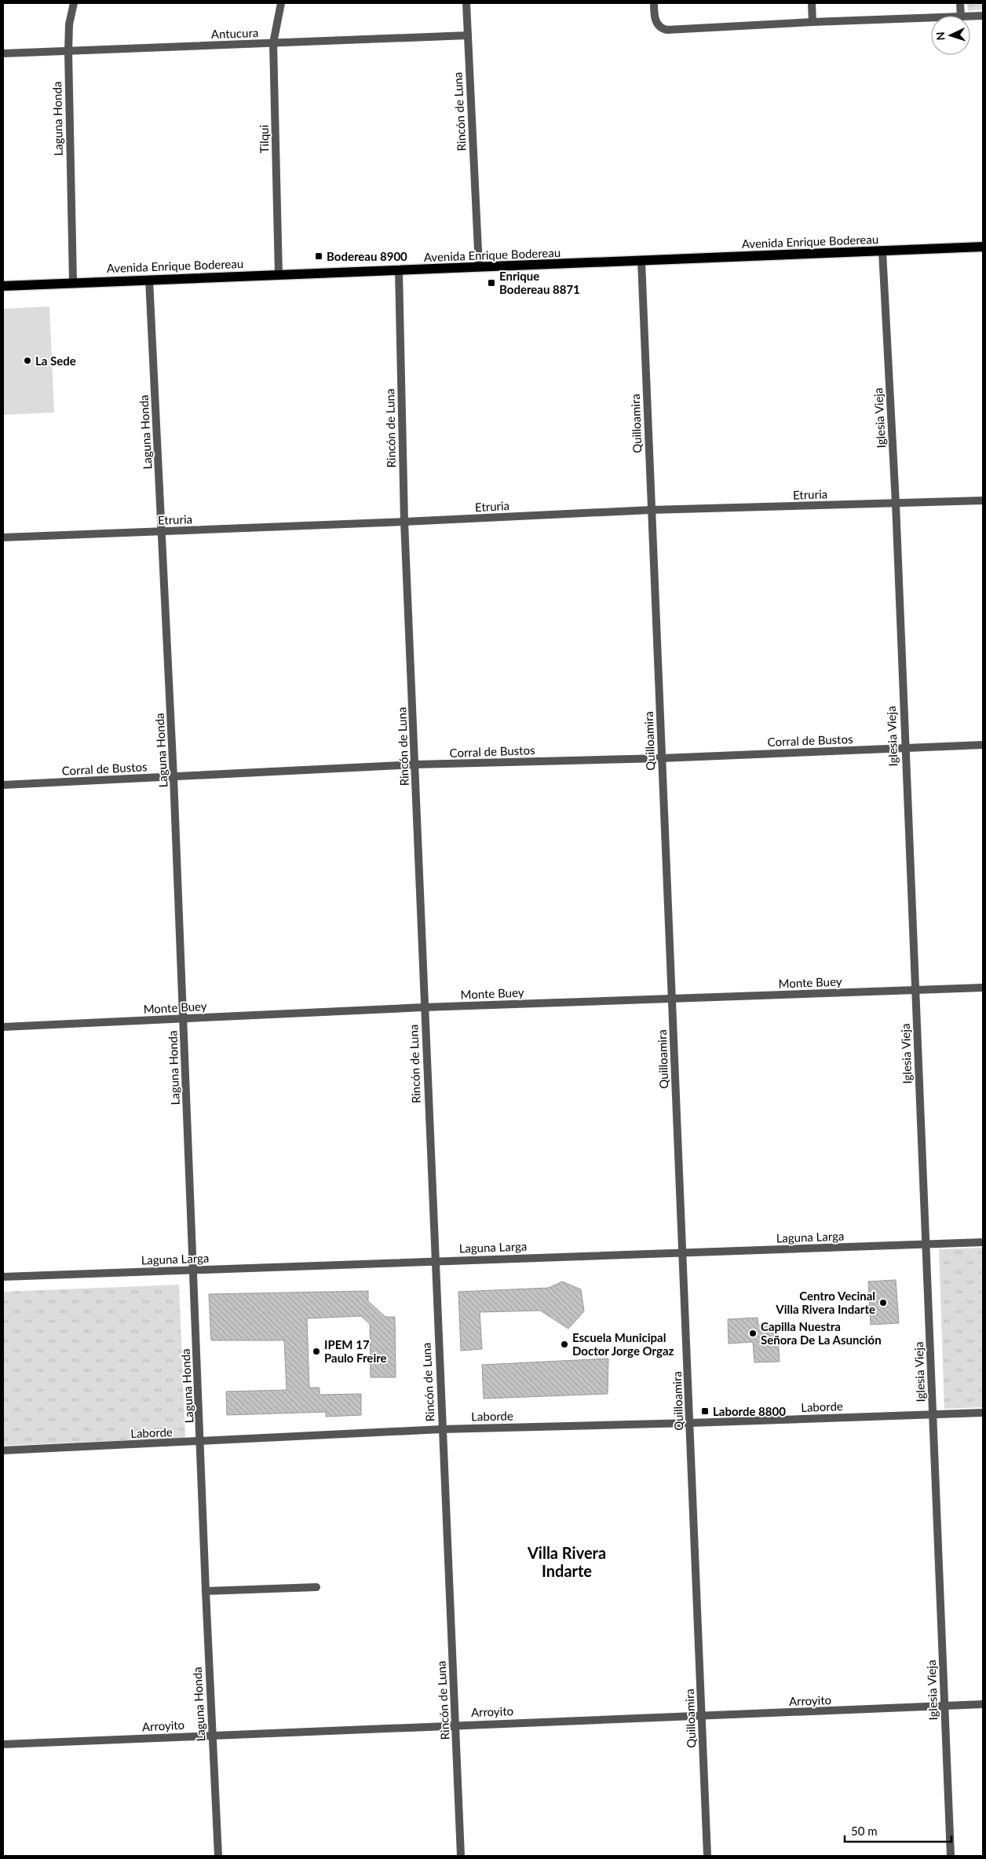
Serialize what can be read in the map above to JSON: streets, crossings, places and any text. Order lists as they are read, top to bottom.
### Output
{
  "streets": {
    "main road": ["Avenida Enrique Bodereau"],
    "street": [
      "Antucura",
      "Rincón de Luna",
      "Laguna Honda",
      "Tilqui",
      "Iglesia Vieja",
      "Quilloamira",
      "Etruria",
      "Corral de Bustos",
      "Monte Buey",
      "Laguna Larga",
      "Laborde",
      "Arroyito"
    ]
  },
  "crossings": [
    ["Antucura", "Rincón de Luna"],
    ["Antucura", "Laguna Honda"],
    ["Antucura", "Tilqui"],
    ["Rincón de Luna", "Avenida Enrique Bodereau"],
    ["Rincón de Luna", "Etruria"],
    ["Rincón de Luna", "Corral de Bustos"],
    ["Rincón de Luna", "Monte Buey"],
    ["Rincón de Luna", "Laguna Larga"],
    ["Rincón de Luna", "Laborde"],
    ["Rincón de Luna", "Arroyito"],
    ["Laguna Honda", "Avenida Enrique Bodereau"],
    ["Laguna Honda", "Etruria"],
    ["Laguna Honda", "Corral de Bustos"],
    ["Laguna Honda", "Monte Buey"],
    ["Laguna Honda", "Laguna Larga"],
    ["Laguna Honda", "Laborde"],
    ["Laguna Honda", "Arroyito"],
    ["Tilqui", "Avenida Enrique Bodereau"],
    ["Avenida Enrique Bodereau", "Iglesia Vieja"],
    ["Avenida Enrique Bodereau", "Quilloamira"],
    ["Iglesia Vieja", "Etruria"],
    ["Iglesia Vieja", "Corral de Bustos"],
    ["Iglesia Vieja", "Monte Buey"],
    ["Iglesia Vieja", "Laguna Larga"],
    ["Iglesia Vieja", "Laborde"],
    ["Iglesia Vieja", "Arroyito"],
    ["Quilloamira", "Etruria"],
    ["Quilloamira", "Corral de Bustos"],
    ["Quilloamira", "Monte Buey"],
    ["Quilloamira", "Laguna Larga"],
    ["Quilloamira", "Laborde"],
    ["Quilloamira", "Arroyito"]
  ],
  "districts": ["Villa Rivera Indarte"],
  "places": {
    "transit": ["Bodereau 8900", "Enrique Bodereau 8871", "Laborde 8800"],
    "other": [
      "La Sede",
      "Centro Vecinal Villa Rivera Indarte",
      "Capilla Nuestra Señora De La Asunción",
      "Escuela Municipal Doctor Jorge Orgaz",
      "IPEM 17 Paulo Freire"
    ]
  },
  "scale_bar": "50 m",
  "north": "left"
}
